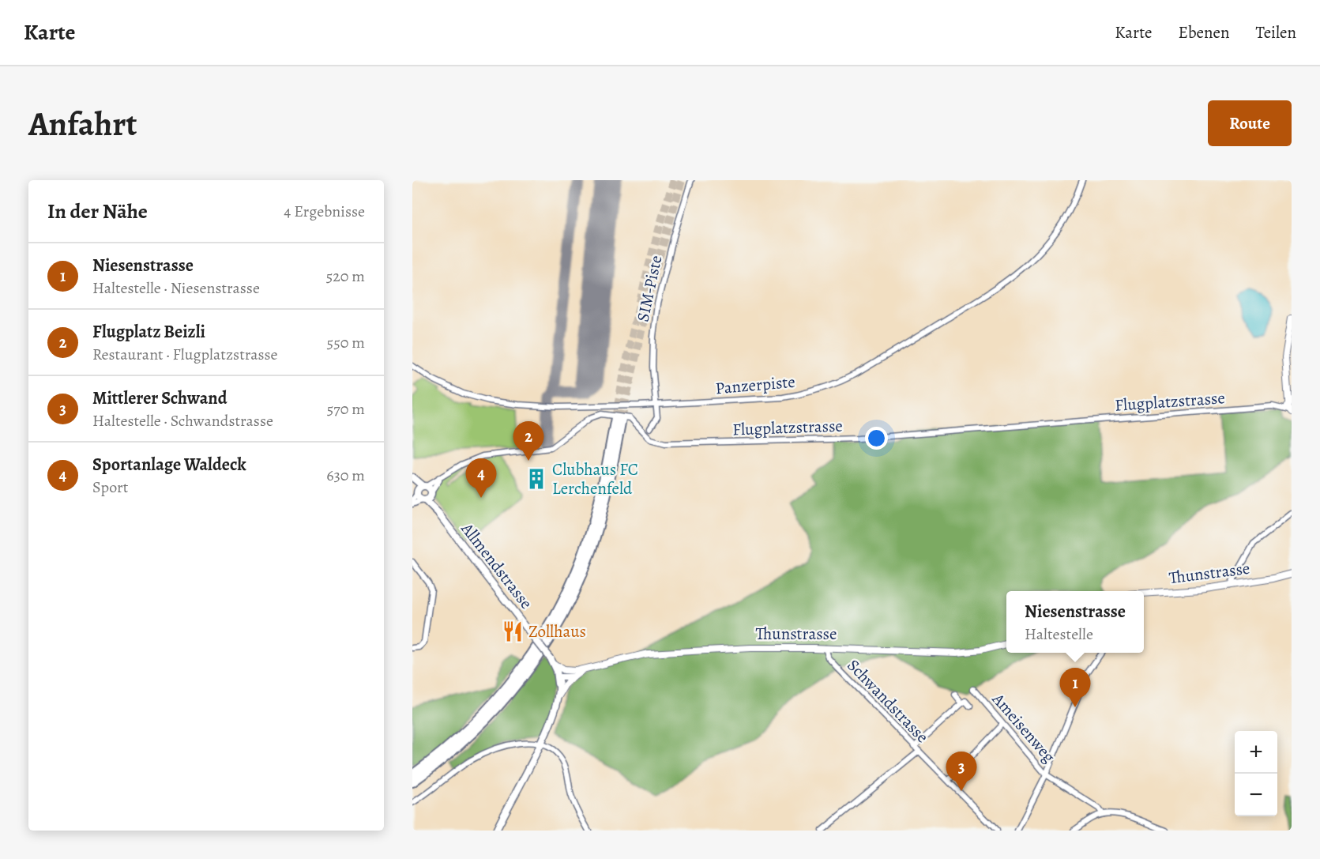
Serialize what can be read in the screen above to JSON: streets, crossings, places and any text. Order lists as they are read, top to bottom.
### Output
{
  "streets": {
    "main road": ["Allmendstrasse"],
    "street": [
      "SIM-Piste",
      "Panzerpiste",
      "Flugplatzstrasse",
      "Thunstrasse",
      "Schwandstrasse",
      "Ameisenweg"
    ]
  },
  "crossings": [
    ["SIM-Piste", "Panzerpiste"],
    ["Allmendstrasse", "Thunstrasse"],
    ["Thunstrasse", "Schwandstrasse"]
  ],
  "places": {
    "building": ["Clubhaus FC Lerchenfeld"],
    "restaurant": ["Zollhaus"]
  },
  "page": {
    "header": "Karte",
    "nav": ["Karte", "Ebenen", "Teilen"],
    "buttons": "Route",
    "title": "Anfahrt",
    "heading": ["In der Nähe", "4 Ergebnisse"],
    "list": [
      {
        "mark": "1",
        "name": "Niesenstrasse",
        "note": "Haltestelle · Niesenstrasse",
        "value": "520 m"
      },
      {
        "mark": "2",
        "name": "Flugplatz Beizli",
        "note": "Restaurant · Flugplatzstrasse",
        "value": "550 m"
      },
      {
        "mark": "3",
        "name": "Mittlerer Schwand",
        "note": "Haltestelle · Schwandstrasse",
        "value": "570 m"
      },
      {
        "mark": "4",
        "name": "Sportanlage Waldeck",
        "note": "Sport",
        "value": "630 m"
      }
    ],
    "pins": [
      "2",
      "4",
      "1",
      "3"
    ],
    "popup": ["Niesenstrasse", "Haltestelle"],
    "map_buttons": ["+", "−"]
  }
}
